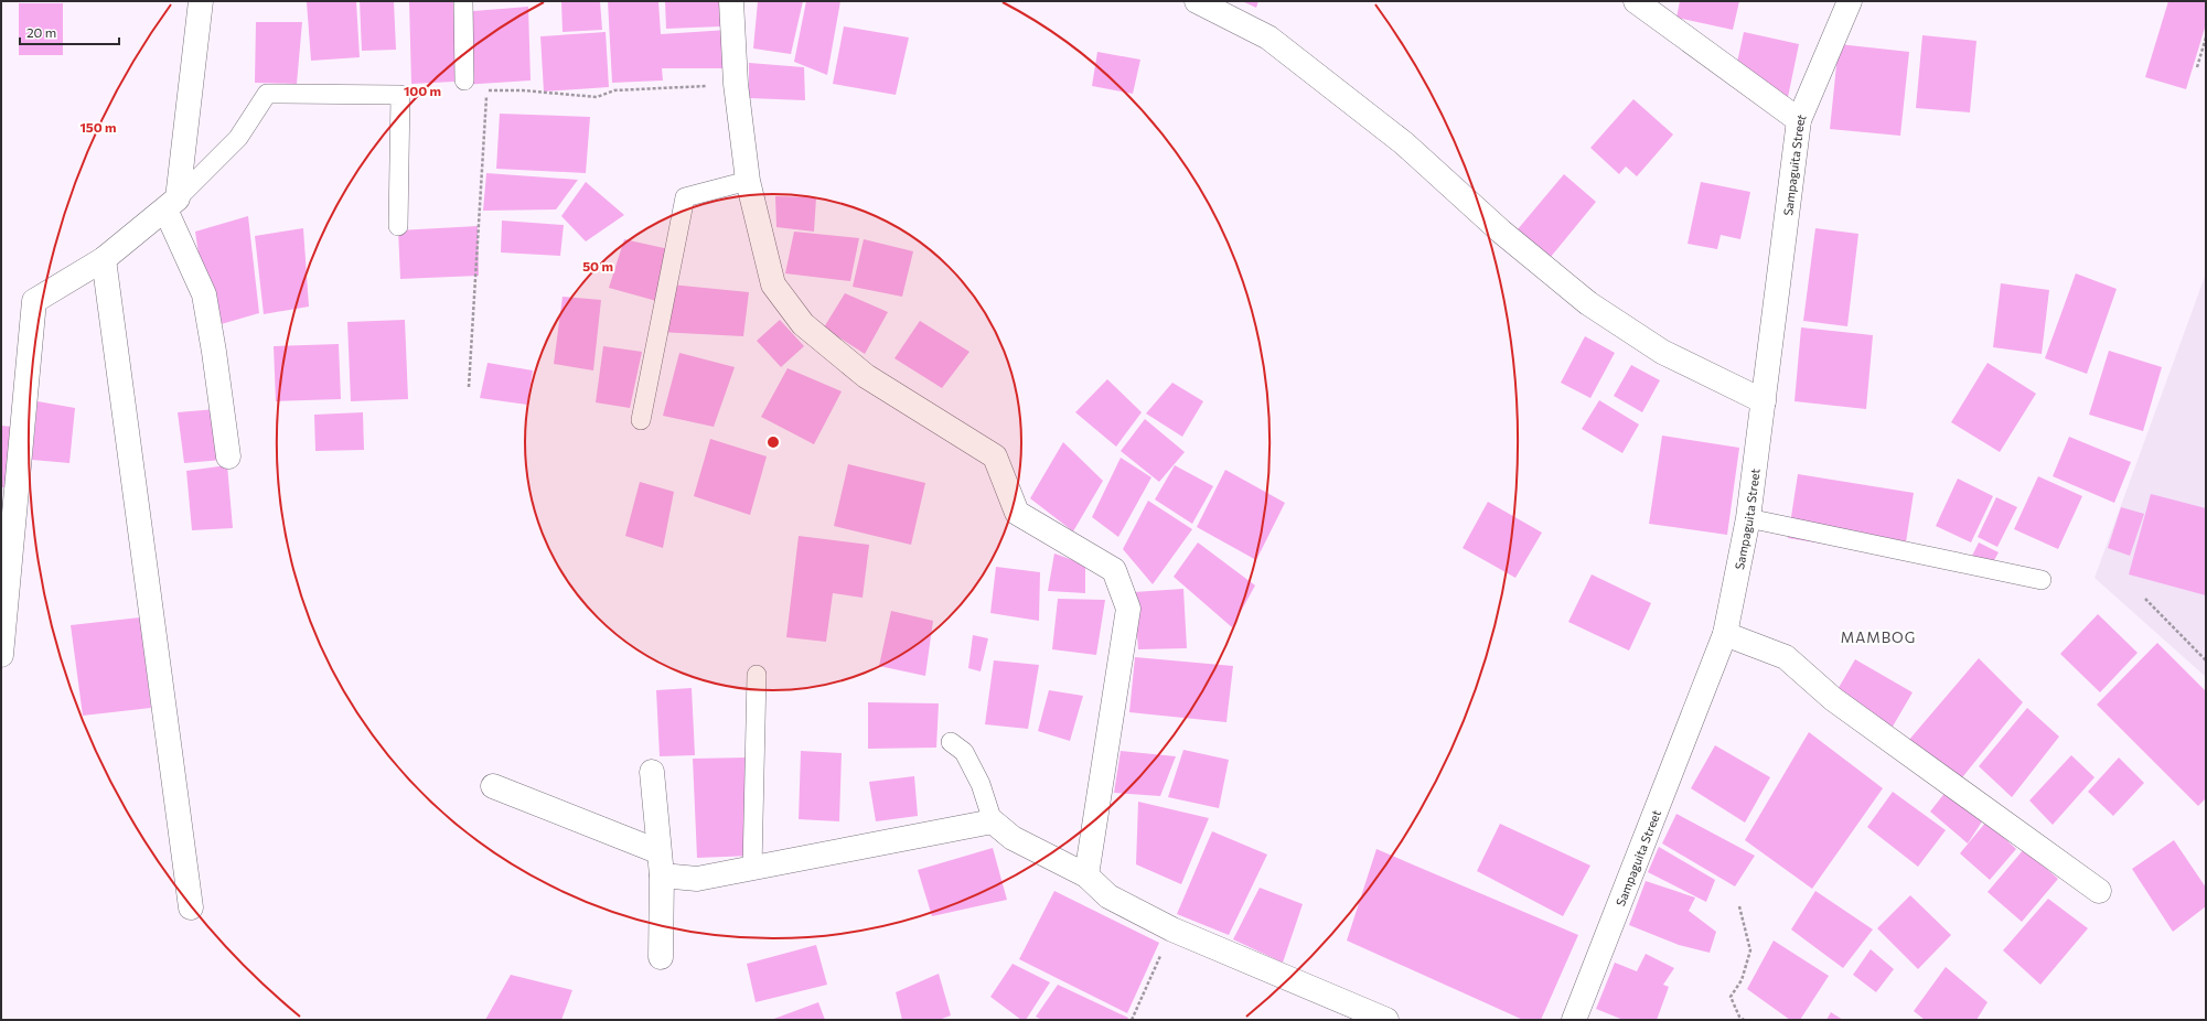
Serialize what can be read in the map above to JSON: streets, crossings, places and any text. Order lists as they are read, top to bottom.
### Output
{
  "streets": {
    "street": ["Sampaguita Street"]
  },
  "districts": ["MAMBOG"],
  "scale_bar": "20 m",
  "rings": ["100 m", "150 m", "50 m"]
}
